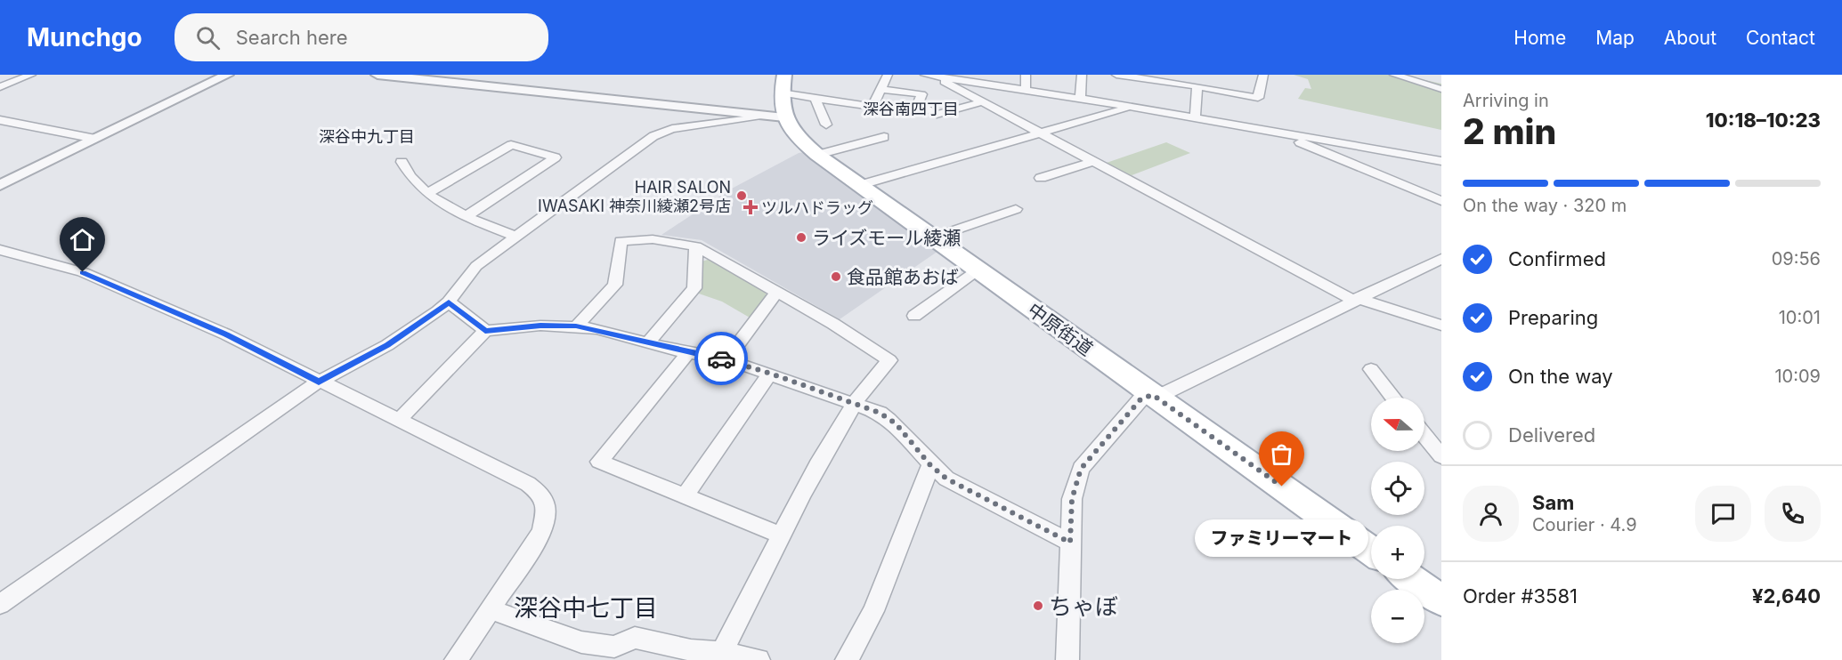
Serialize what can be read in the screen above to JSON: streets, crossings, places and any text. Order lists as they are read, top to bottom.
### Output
{
  "streets": {
    "main road": ["中原街道"]
  },
  "districts": ["深谷南四丁目", "深谷中九丁目", "深谷中七丁目"],
  "places": {
    "other": [
      "HAIR SALON IWASAKI 神奈川綾瀬2号店",
      "ライズモール綾瀬",
      "食品館あおば",
      "ファミリーマート",
      "ちゃぼ"
    ],
    "health": ["ツルハドラッグ"]
  },
  "north": "left",
  "page": {
    "header": "Munchgo",
    "search": "Search here",
    "nav": [
      "Home",
      "Map",
      "About",
      "Contact"
    ],
    "heading": ["2 min", "Arriving in", "10:18–10:23"],
    "panel": [
      "Sam",
      "Courier · 4.9",
      "Order #3581",
      "¥2,640"
    ],
    "bar": "On the way · 320 m",
    "list": [
      ["Confirmed", "09:56"],
      ["Preparing", "10:01"],
      ["On the way", "10:09"],
      "Delivered"
    ],
    "map_buttons": ["+", "−"],
    "bubble": "ファミリーマート"
  }
}
